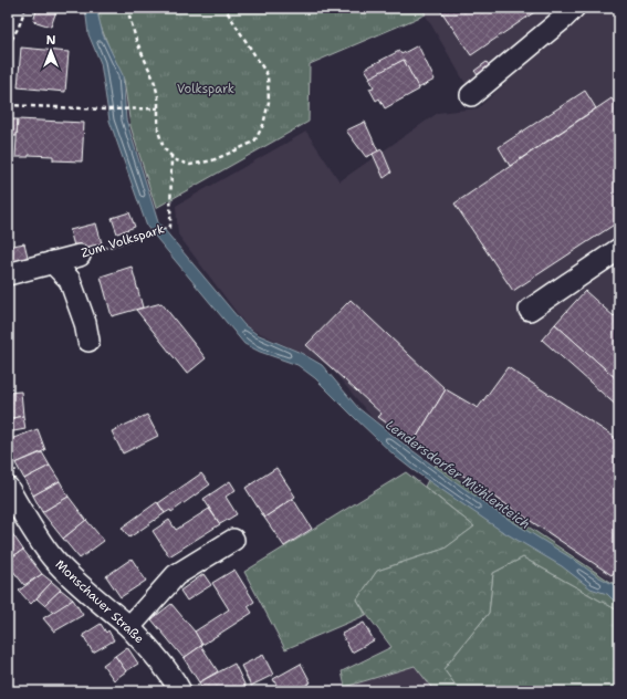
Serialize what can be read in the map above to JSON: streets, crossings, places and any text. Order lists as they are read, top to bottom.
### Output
{
  "streets": {
    "street": ["Zum Volkspark", "Monschauer Straße"]
  },
  "water": ["Lendersdorfer Mühlenteich"],
  "parks": ["Volkspark"],
  "north": "top"
}
